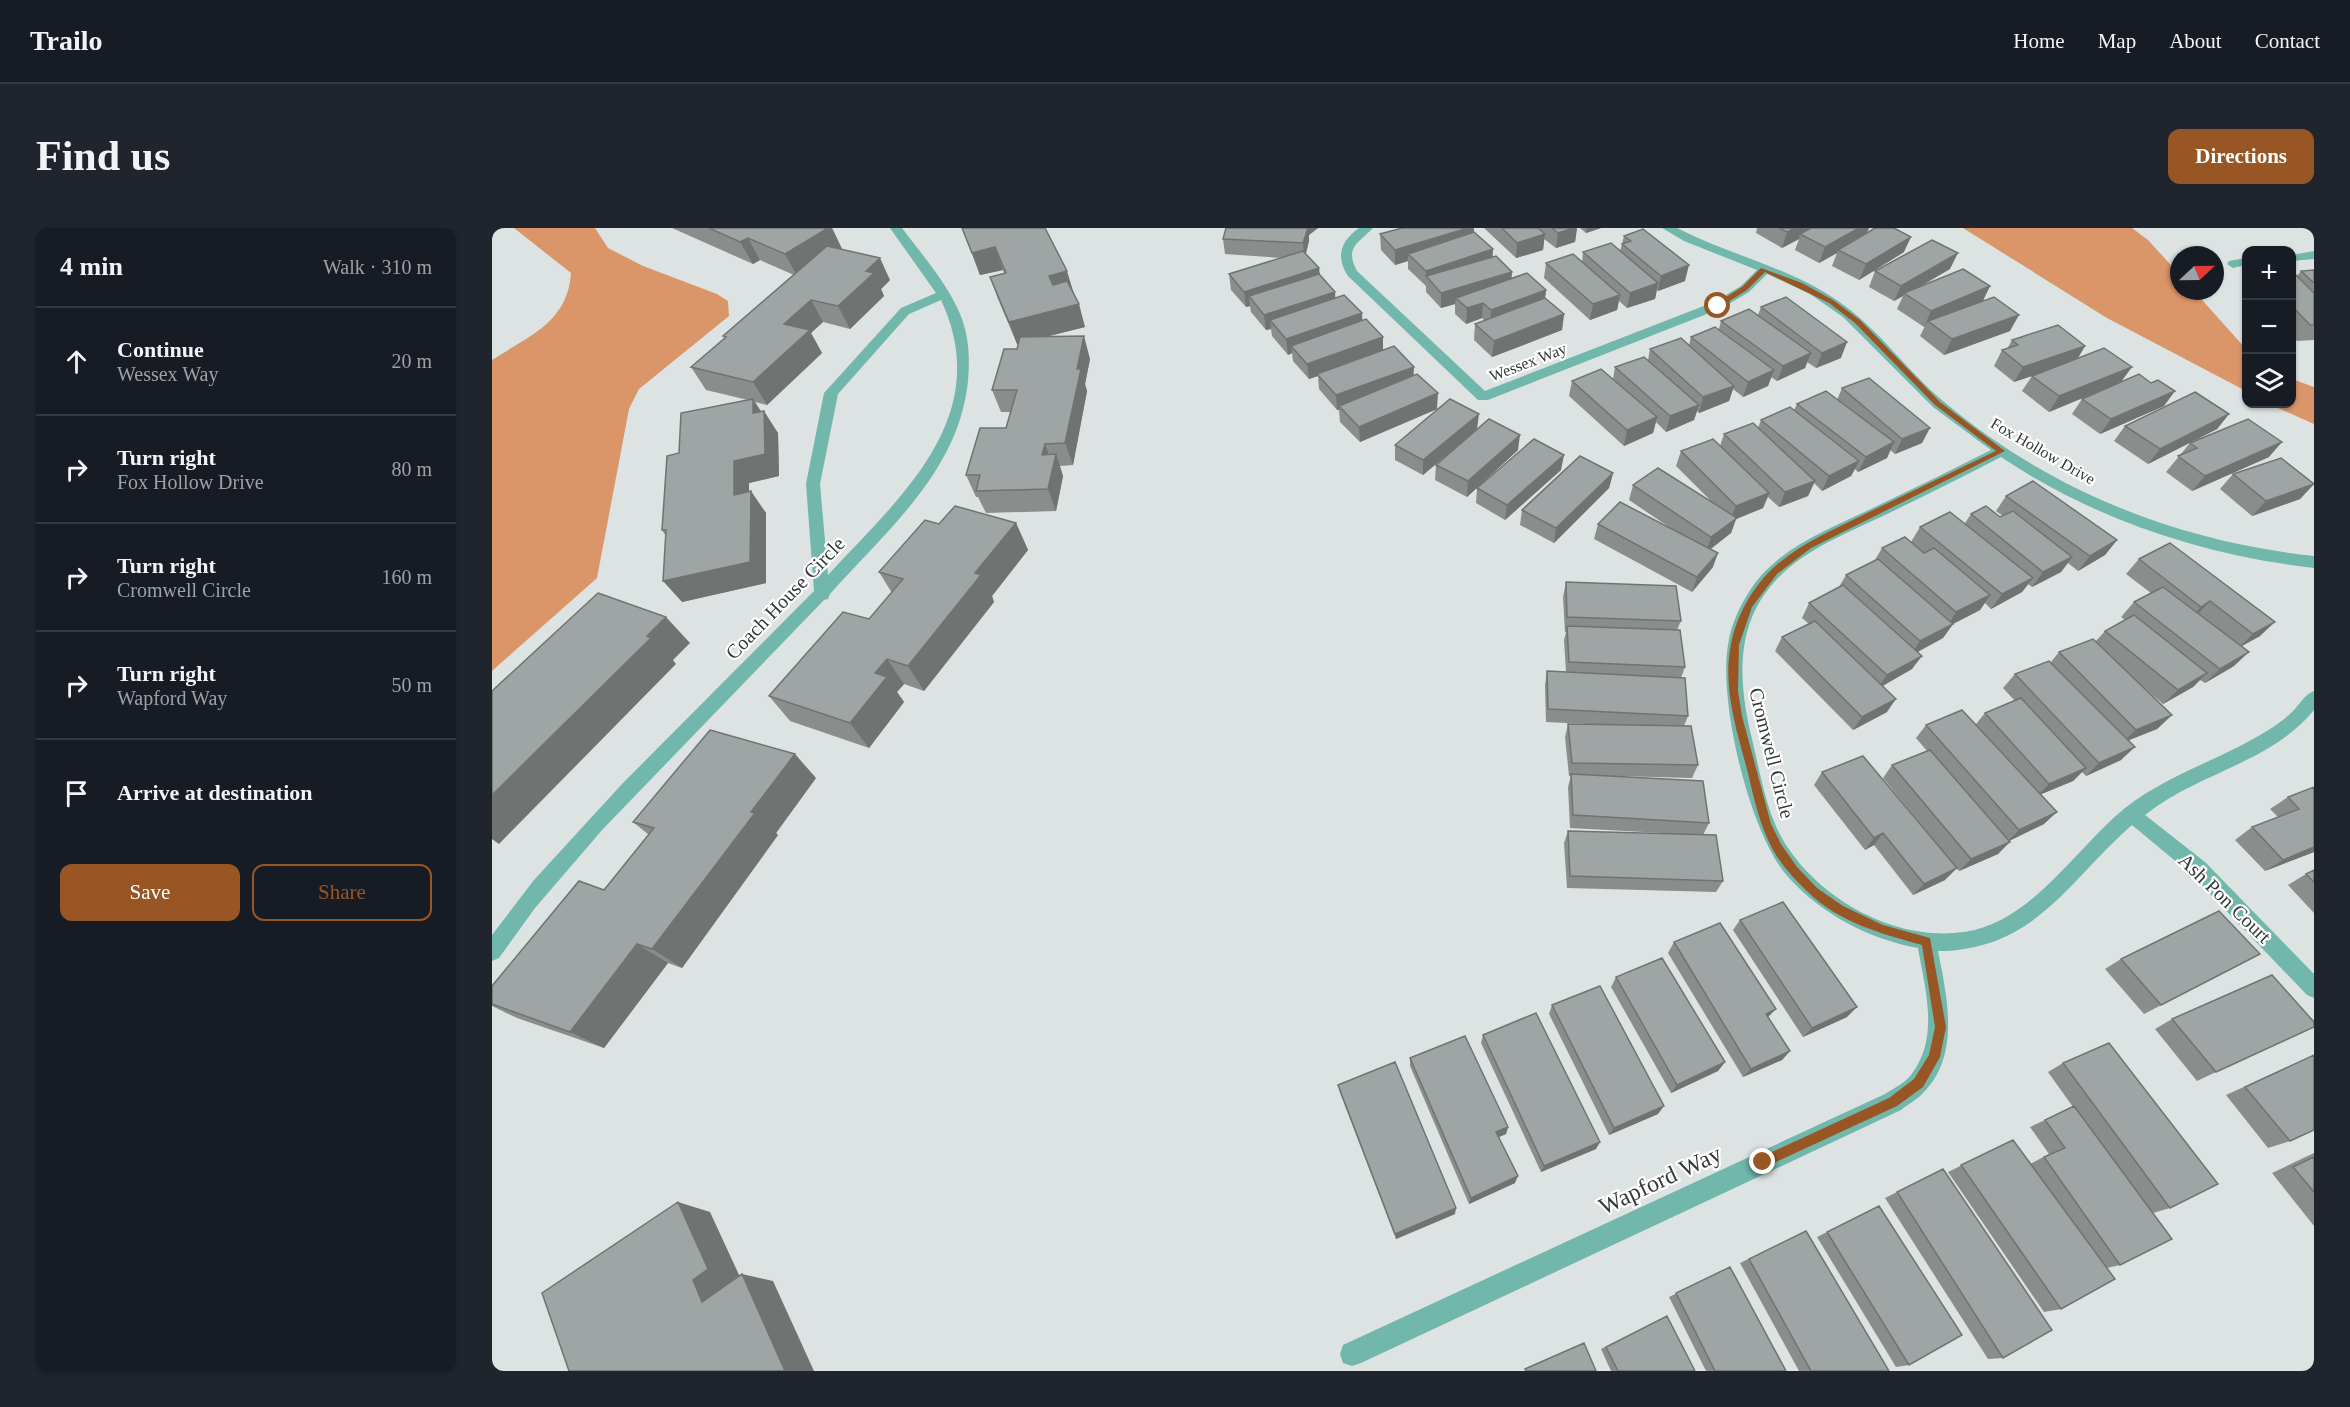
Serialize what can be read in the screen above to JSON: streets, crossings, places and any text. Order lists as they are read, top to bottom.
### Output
{
  "streets": {
    "street": [
      "Wessex Way",
      "Fox Hollow Drive",
      "Coach House Circle",
      "Cromwell Circle",
      "Ash Pon Court",
      "Wapford Way"
    ]
  },
  "crossings": [
    ["Wessex Way", "Fox Hollow Drive"],
    ["Fox Hollow Drive", "Cromwell Circle"],
    ["Cromwell Circle", "Ash Pon Court"],
    ["Cromwell Circle", "Wapford Way"]
  ],
  "north": "right",
  "page": {
    "header": "Trailo",
    "nav": [
      "Home",
      "Map",
      "About",
      "Contact"
    ],
    "buttons": [
      "Directions",
      ["Save", "Share"]
    ],
    "title": "Find us",
    "heading": ["4 min", "Walk · 310 m"],
    "map_buttons": ["+", "−"],
    "list": [
      ["Continue", "Wessex Way", "20 m"],
      ["Turn right", "Fox Hollow Drive", "80 m"],
      ["Turn right", "Cromwell Circle", "160 m"],
      ["Turn right", "Wapford Way", "50 m"],
      "Arrive at destination"
    ]
  }
}
